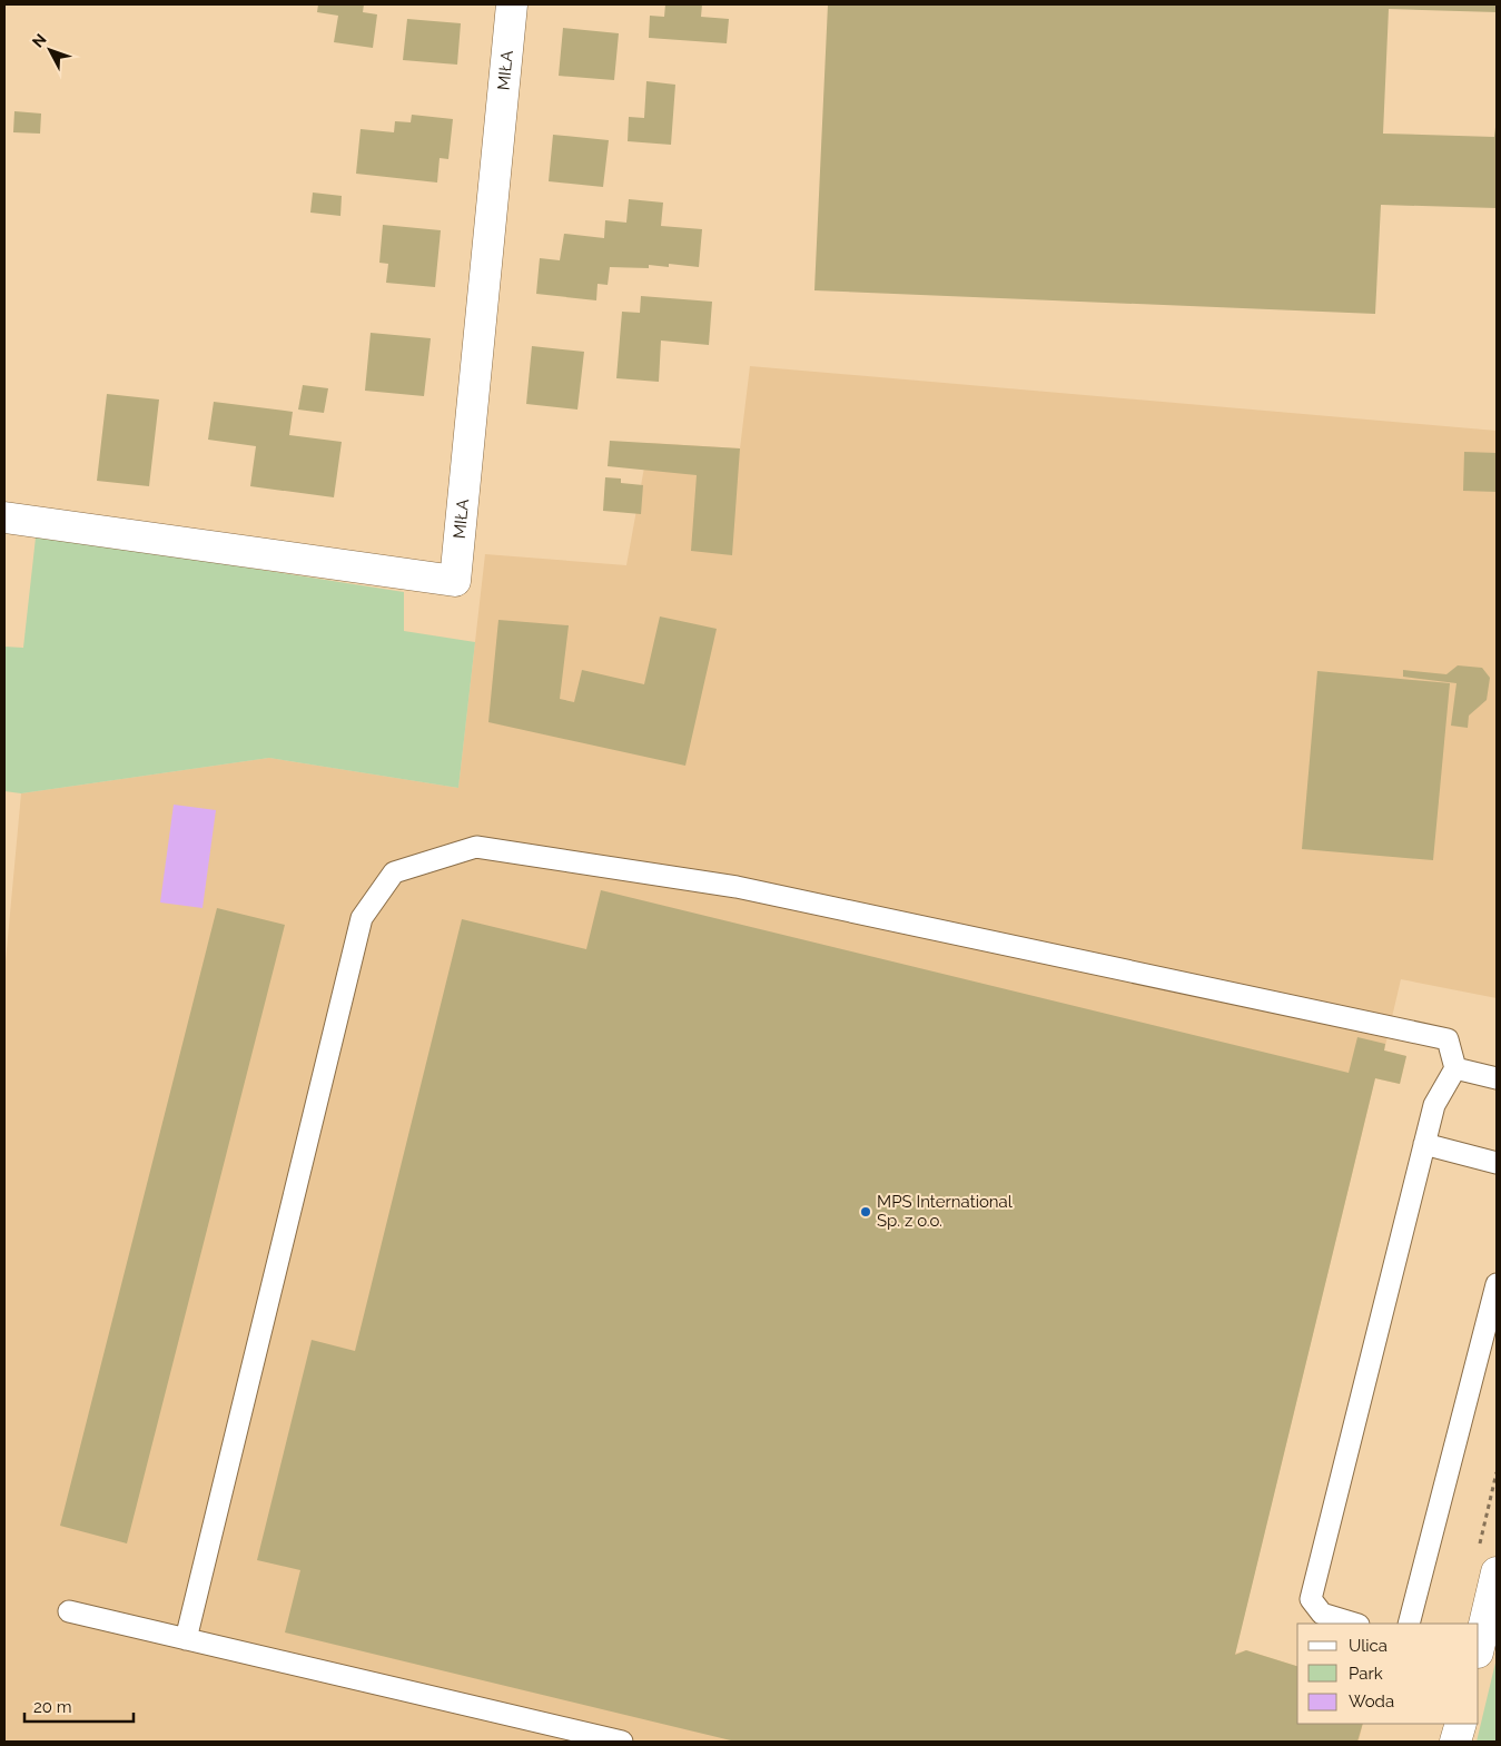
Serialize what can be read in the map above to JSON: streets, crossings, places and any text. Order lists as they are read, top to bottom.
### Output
{
  "streets": {
    "street": ["MIŁA"]
  },
  "places": ["MPS International Sp. z o.o."],
  "legend": ["Ulica", "Park", "Woda"],
  "scale_bar": "20 m",
  "north": "top left"
}
